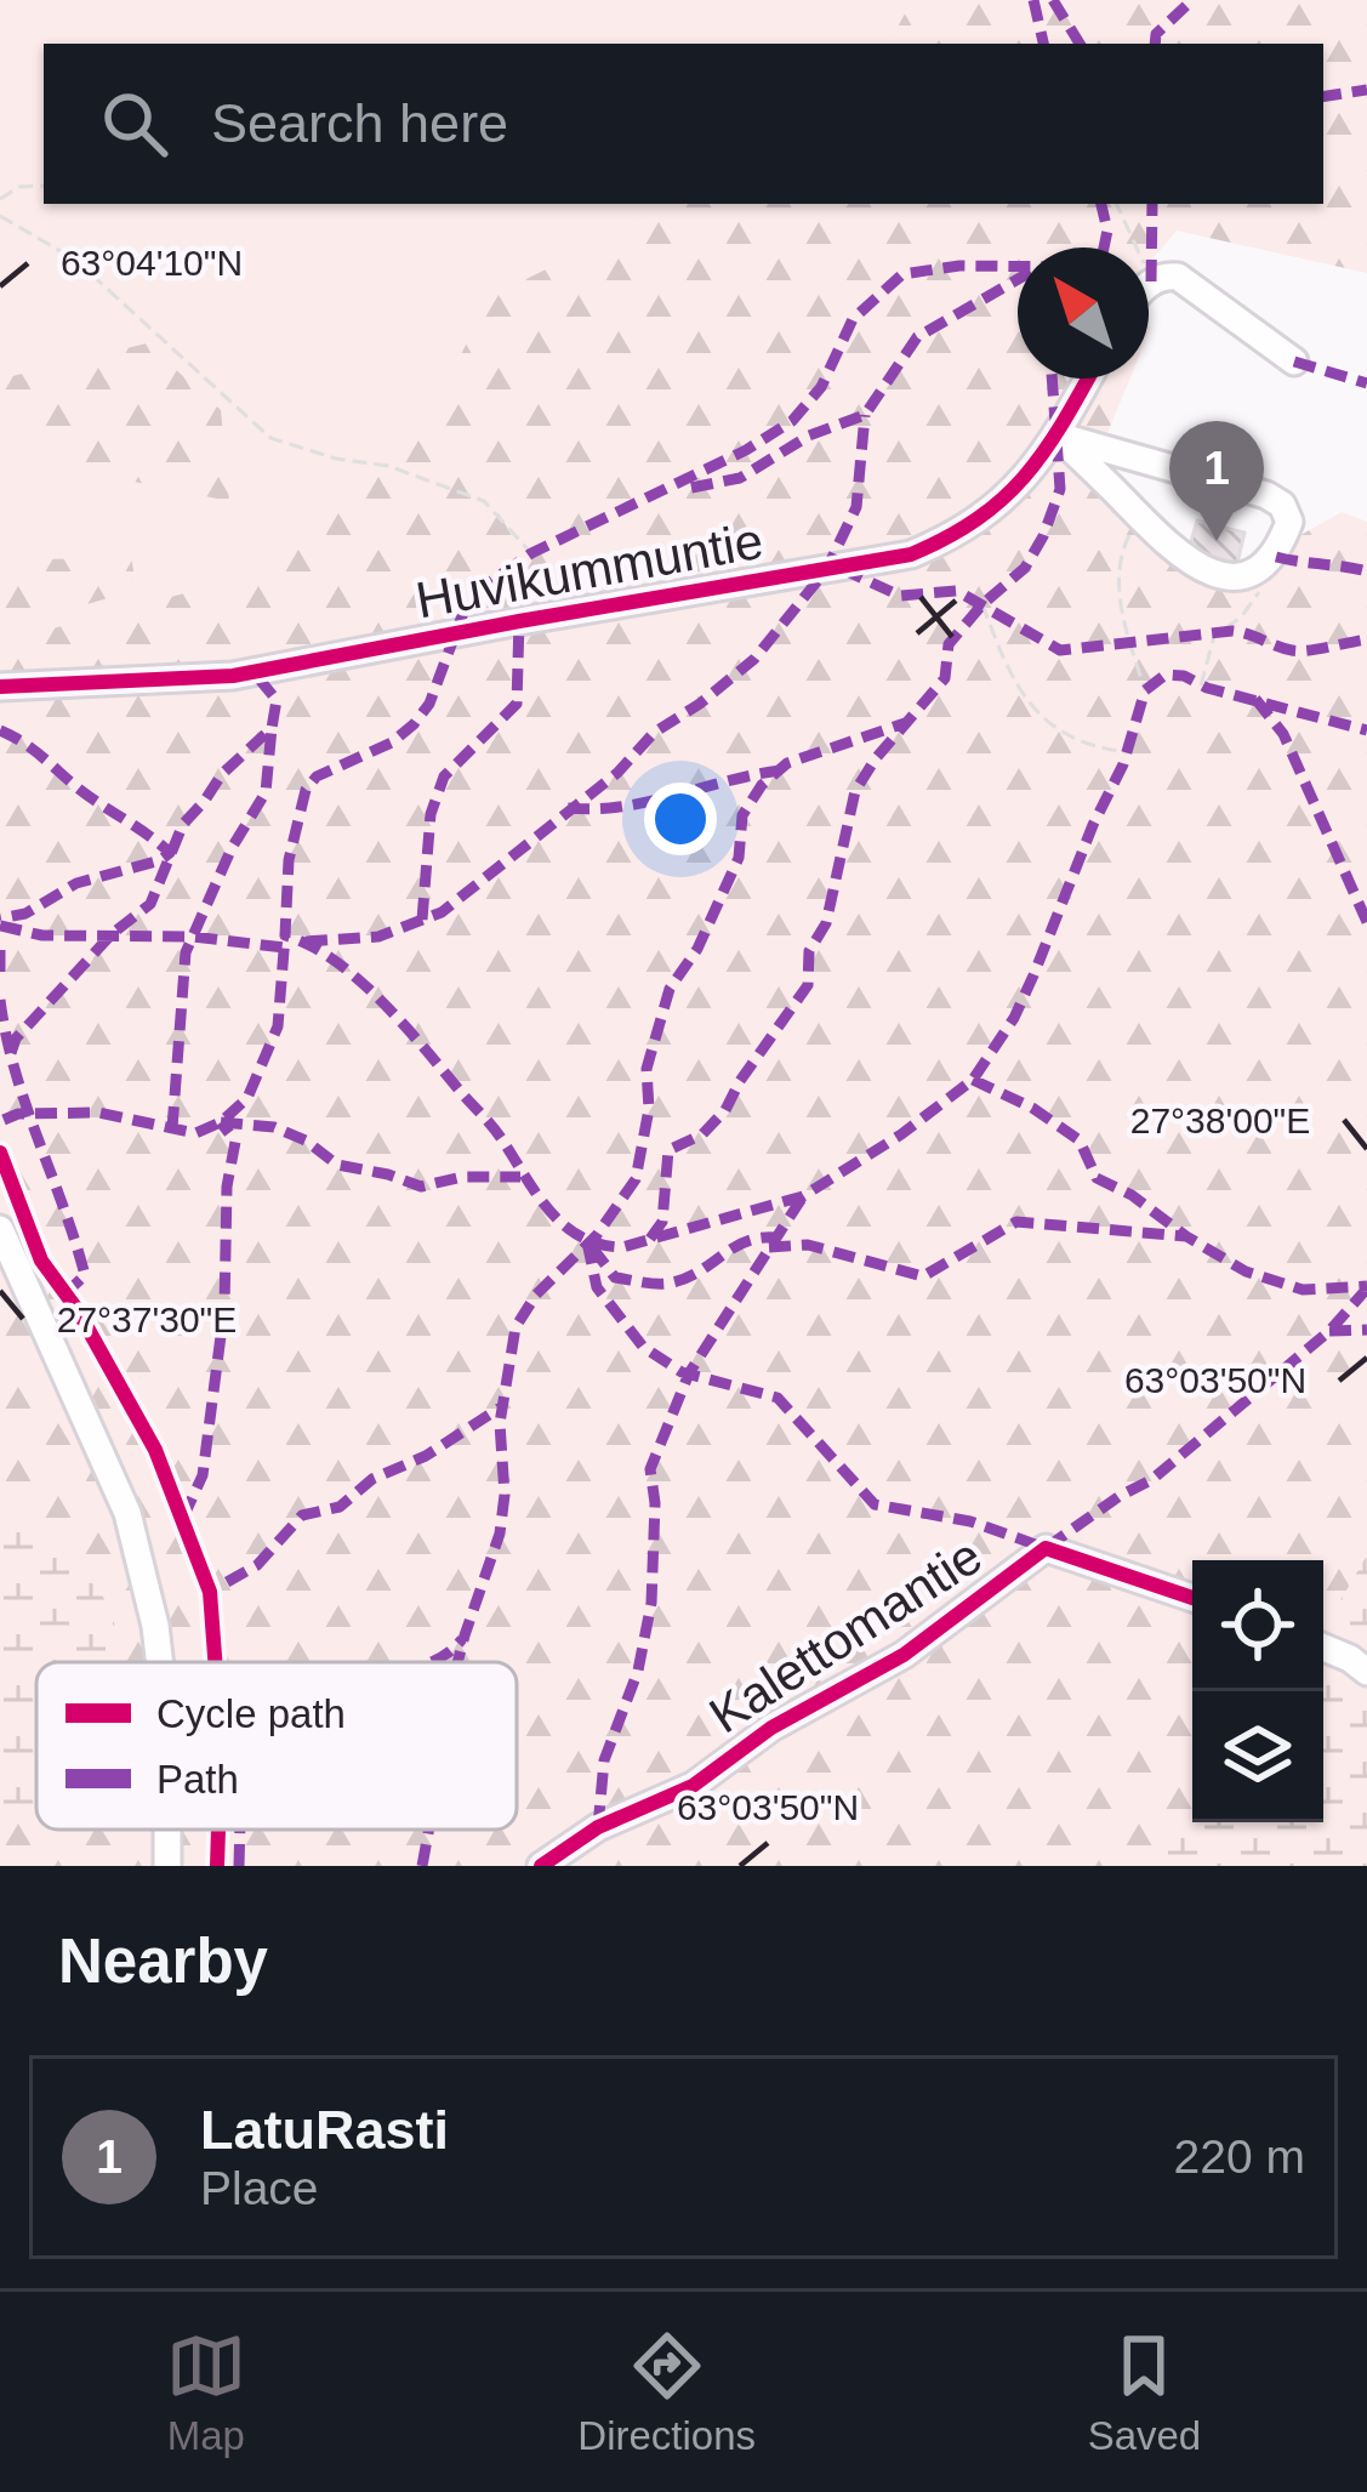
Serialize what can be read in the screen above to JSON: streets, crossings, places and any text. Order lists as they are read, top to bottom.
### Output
{
  "streets": {
    "street": ["Huvikummuntie", "Kalettomantie"]
  },
  "legend": ["Cycle path", "Path"],
  "north": "top left",
  "page": {
    "search": "Search here",
    "pins": "1",
    "heading": "Nearby",
    "list": [
      {
        "mark": "1",
        "name": "LatuRasti",
        "note": "Place",
        "value": "220 m"
      }
    ],
    "nav": ["Map", "Directions", "Saved"]
  },
  "coordinates": [
    "63°04'10\"N",
    "27°38'00\"E",
    "27°37'30\"E",
    "63°03'50\"N"
  ]
}
